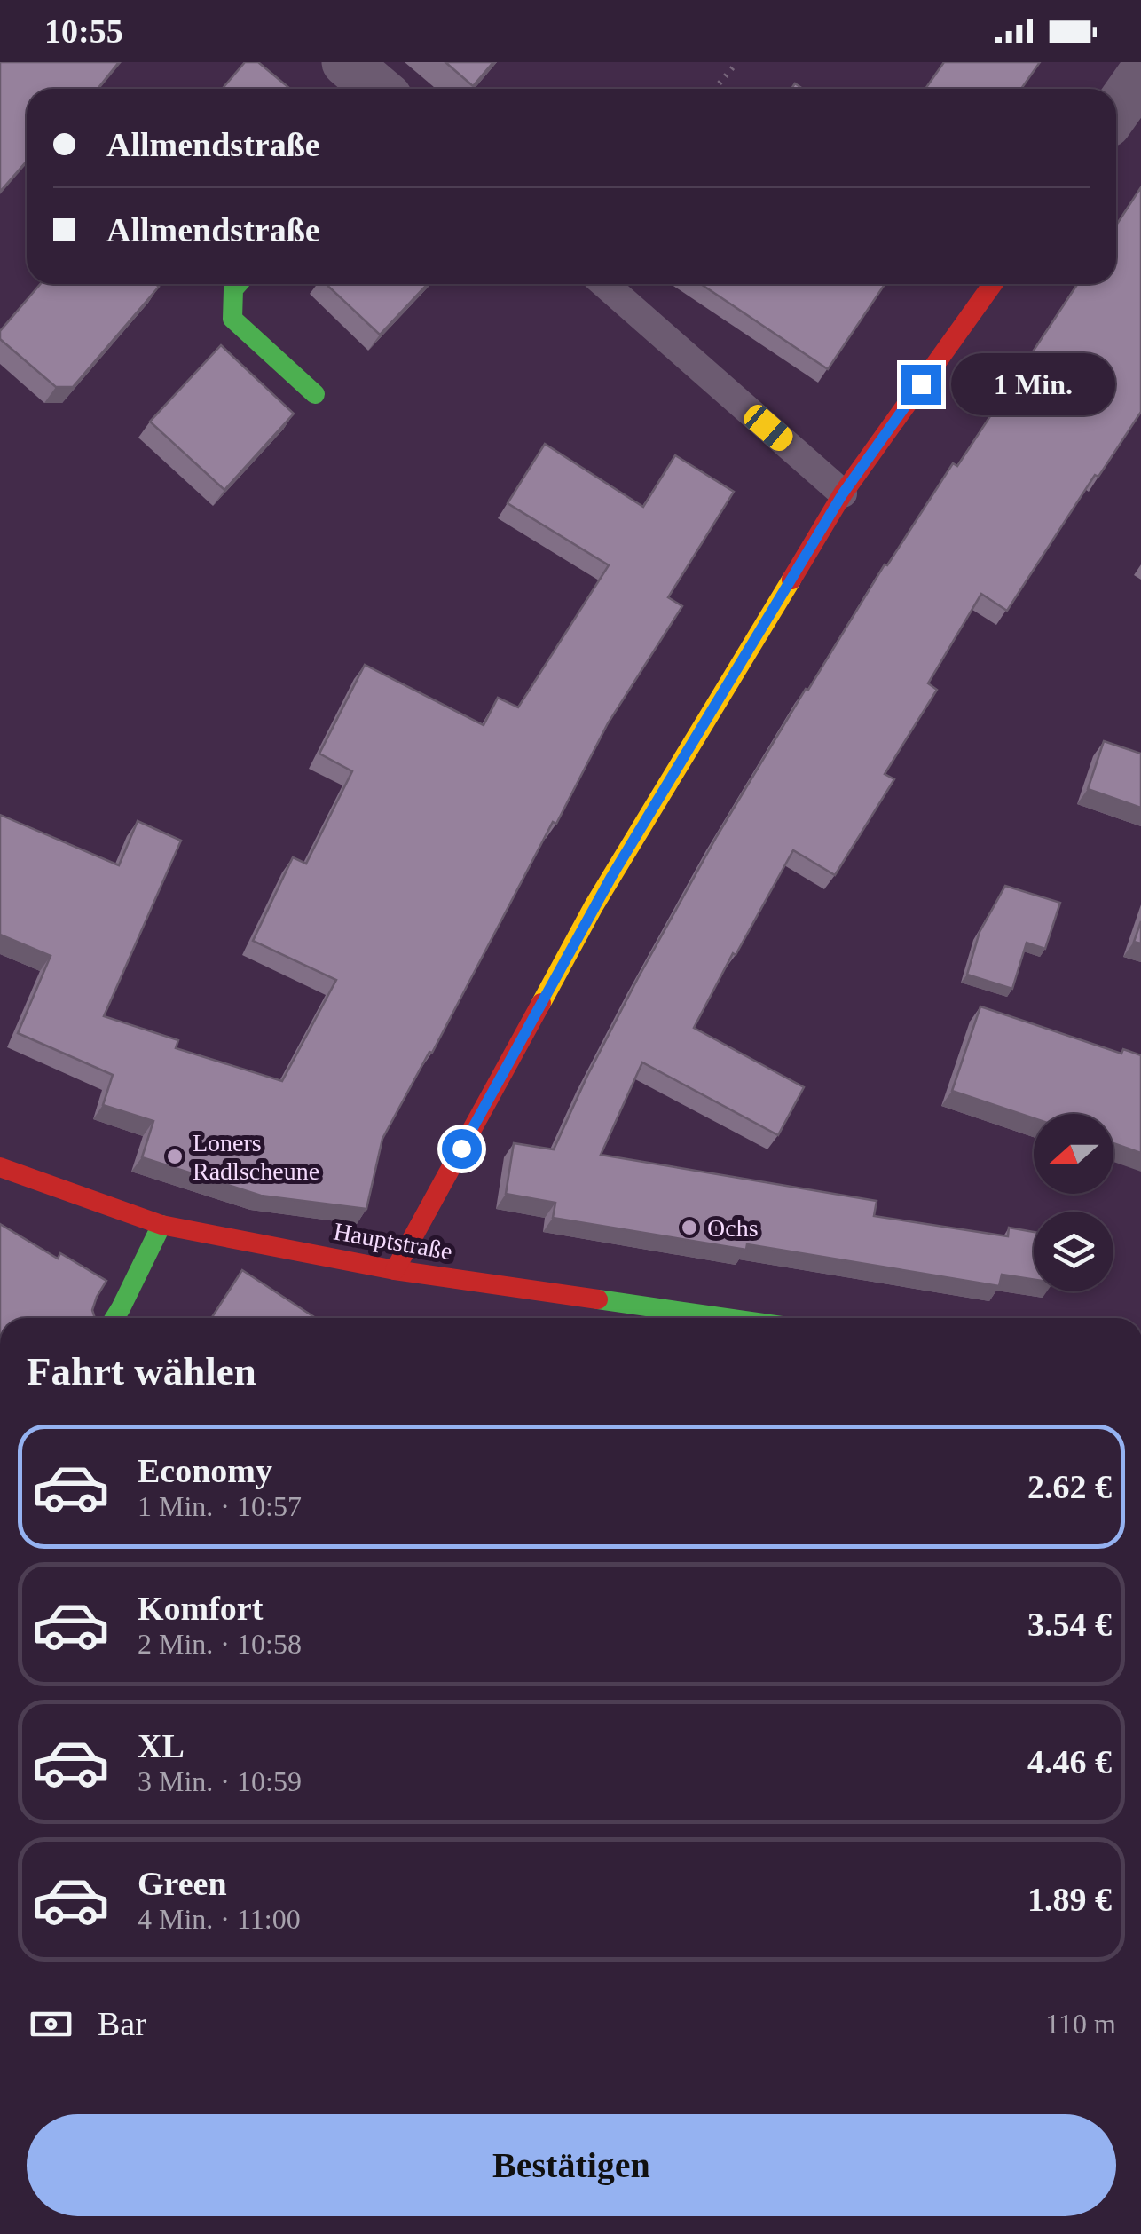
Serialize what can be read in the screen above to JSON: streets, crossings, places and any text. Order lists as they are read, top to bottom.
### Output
{
  "streets": {
    "street": ["Hauptstraße"]
  },
  "places": ["Loners Radlscheune", "Ochs"],
  "north": "left",
  "page": {
    "status": "10:55",
    "banner": ["Allmendstraße", "Allmendstraße"],
    "bubble": "1 Min.",
    "heading": "Fahrt wählen",
    "list": [
      {
        "name": "Economy",
        "note": "1 Min. · 10:57",
        "value": "2.62 €"
      },
      {
        "name": "Komfort",
        "note": "2 Min. · 10:58",
        "value": "3.54 €"
      },
      {
        "name": "XL",
        "note": "3 Min. · 10:59",
        "value": "4.46 €"
      },
      {
        "name": "Green",
        "note": "4 Min. · 11:00",
        "value": "1.89 €"
      }
    ],
    "pay": ["Bar", "110 m"],
    "buttons": "Bestätigen"
  }
}
